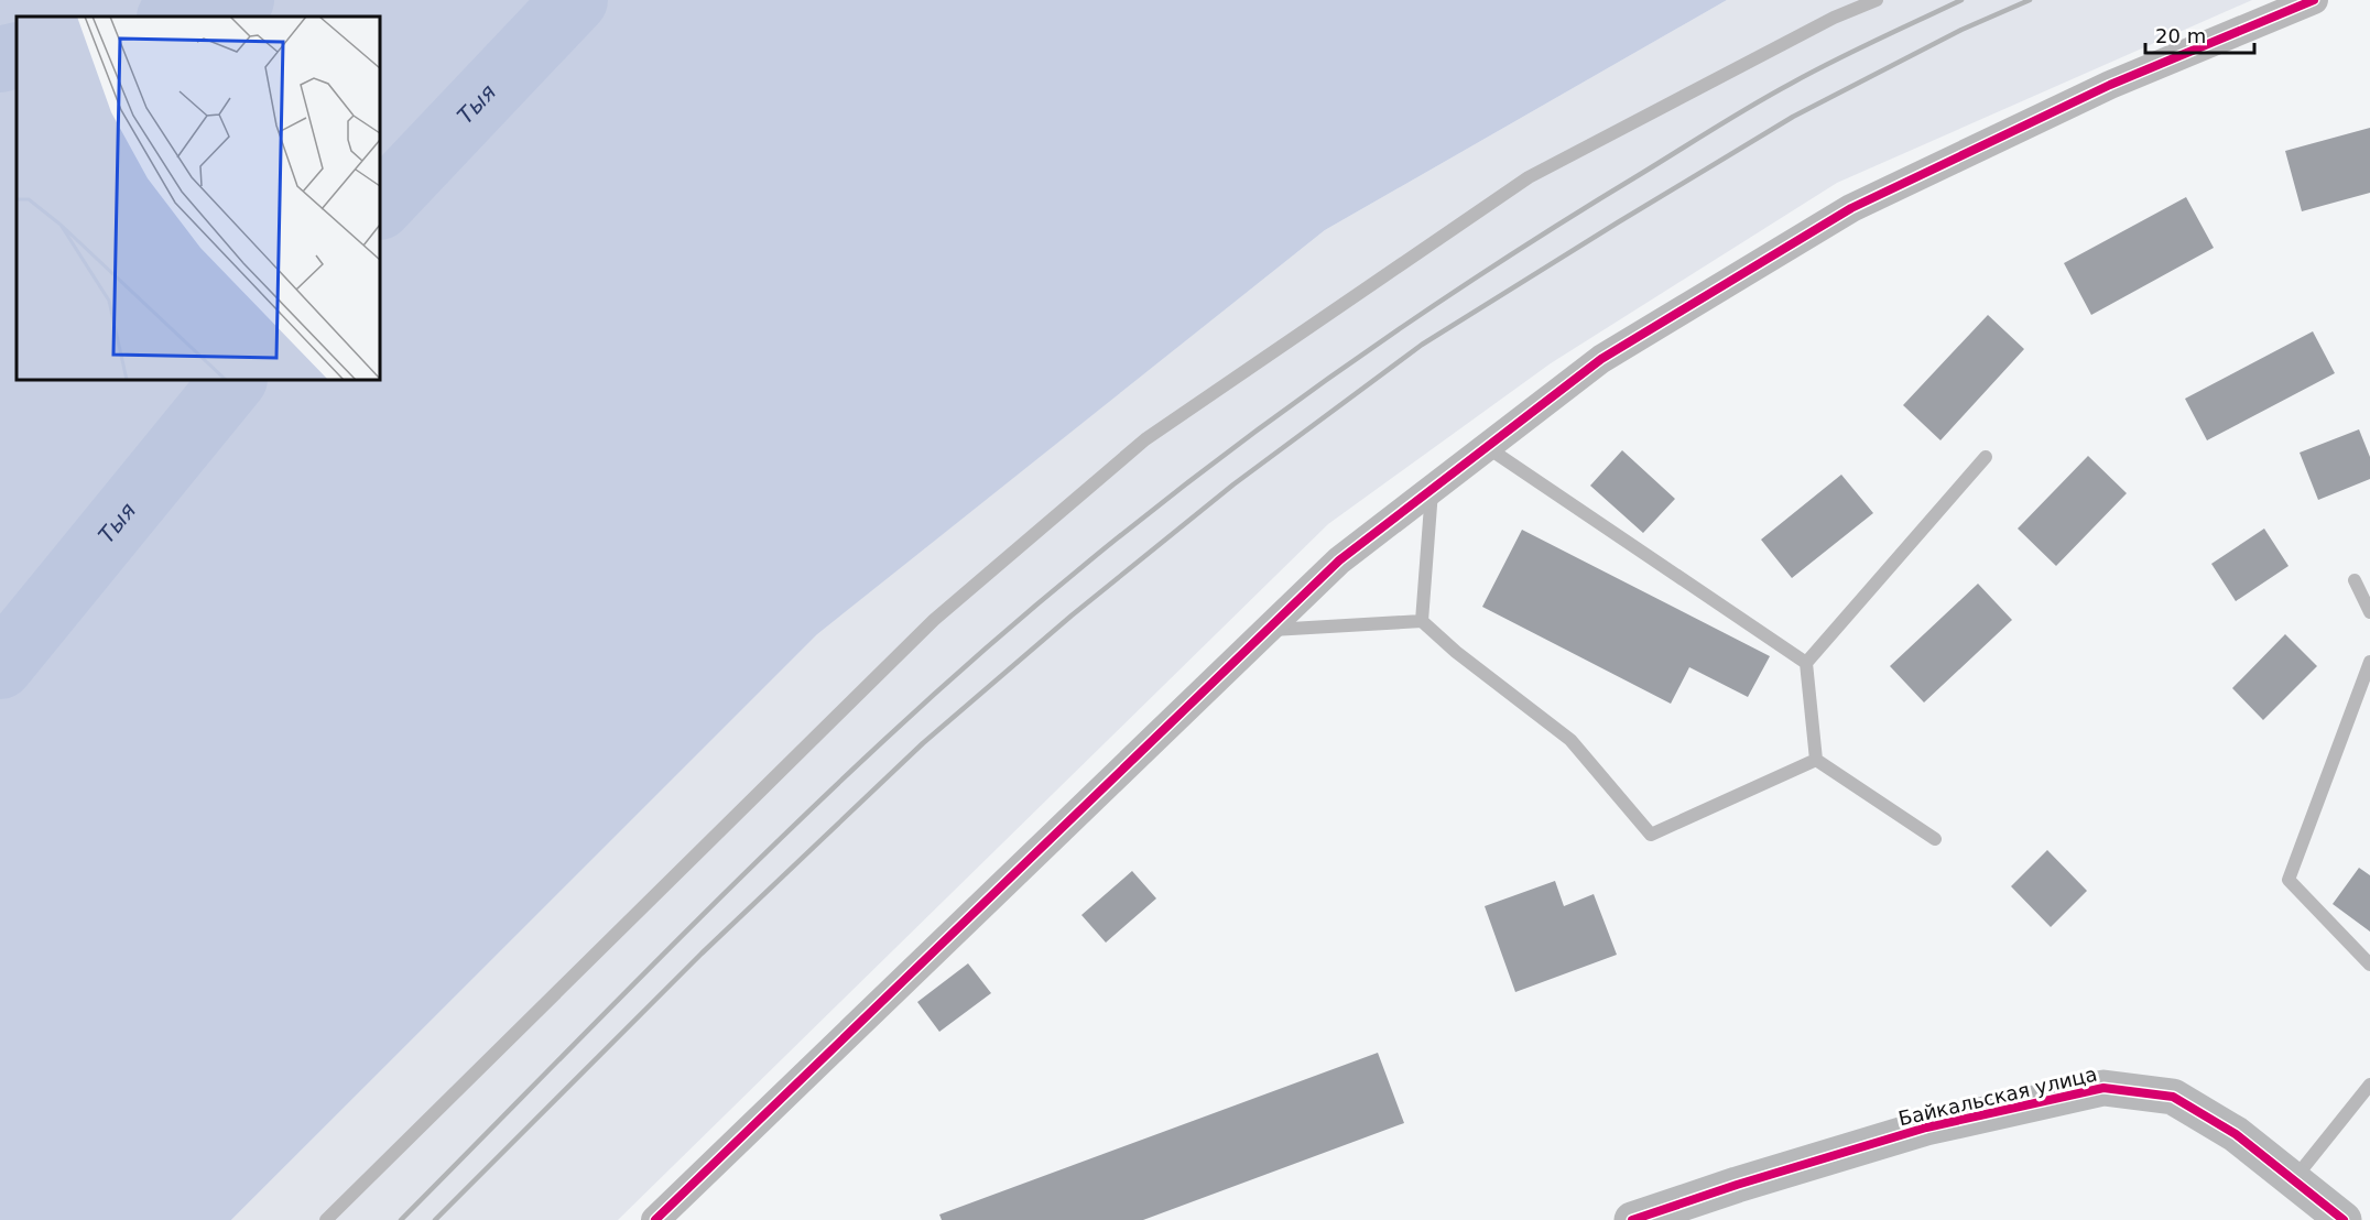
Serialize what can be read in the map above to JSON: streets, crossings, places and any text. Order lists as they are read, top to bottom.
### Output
{
  "streets": {
    "street": ["Байкальская улица"]
  },
  "water": ["Тыя"],
  "scale_bar": "20 m"
}
